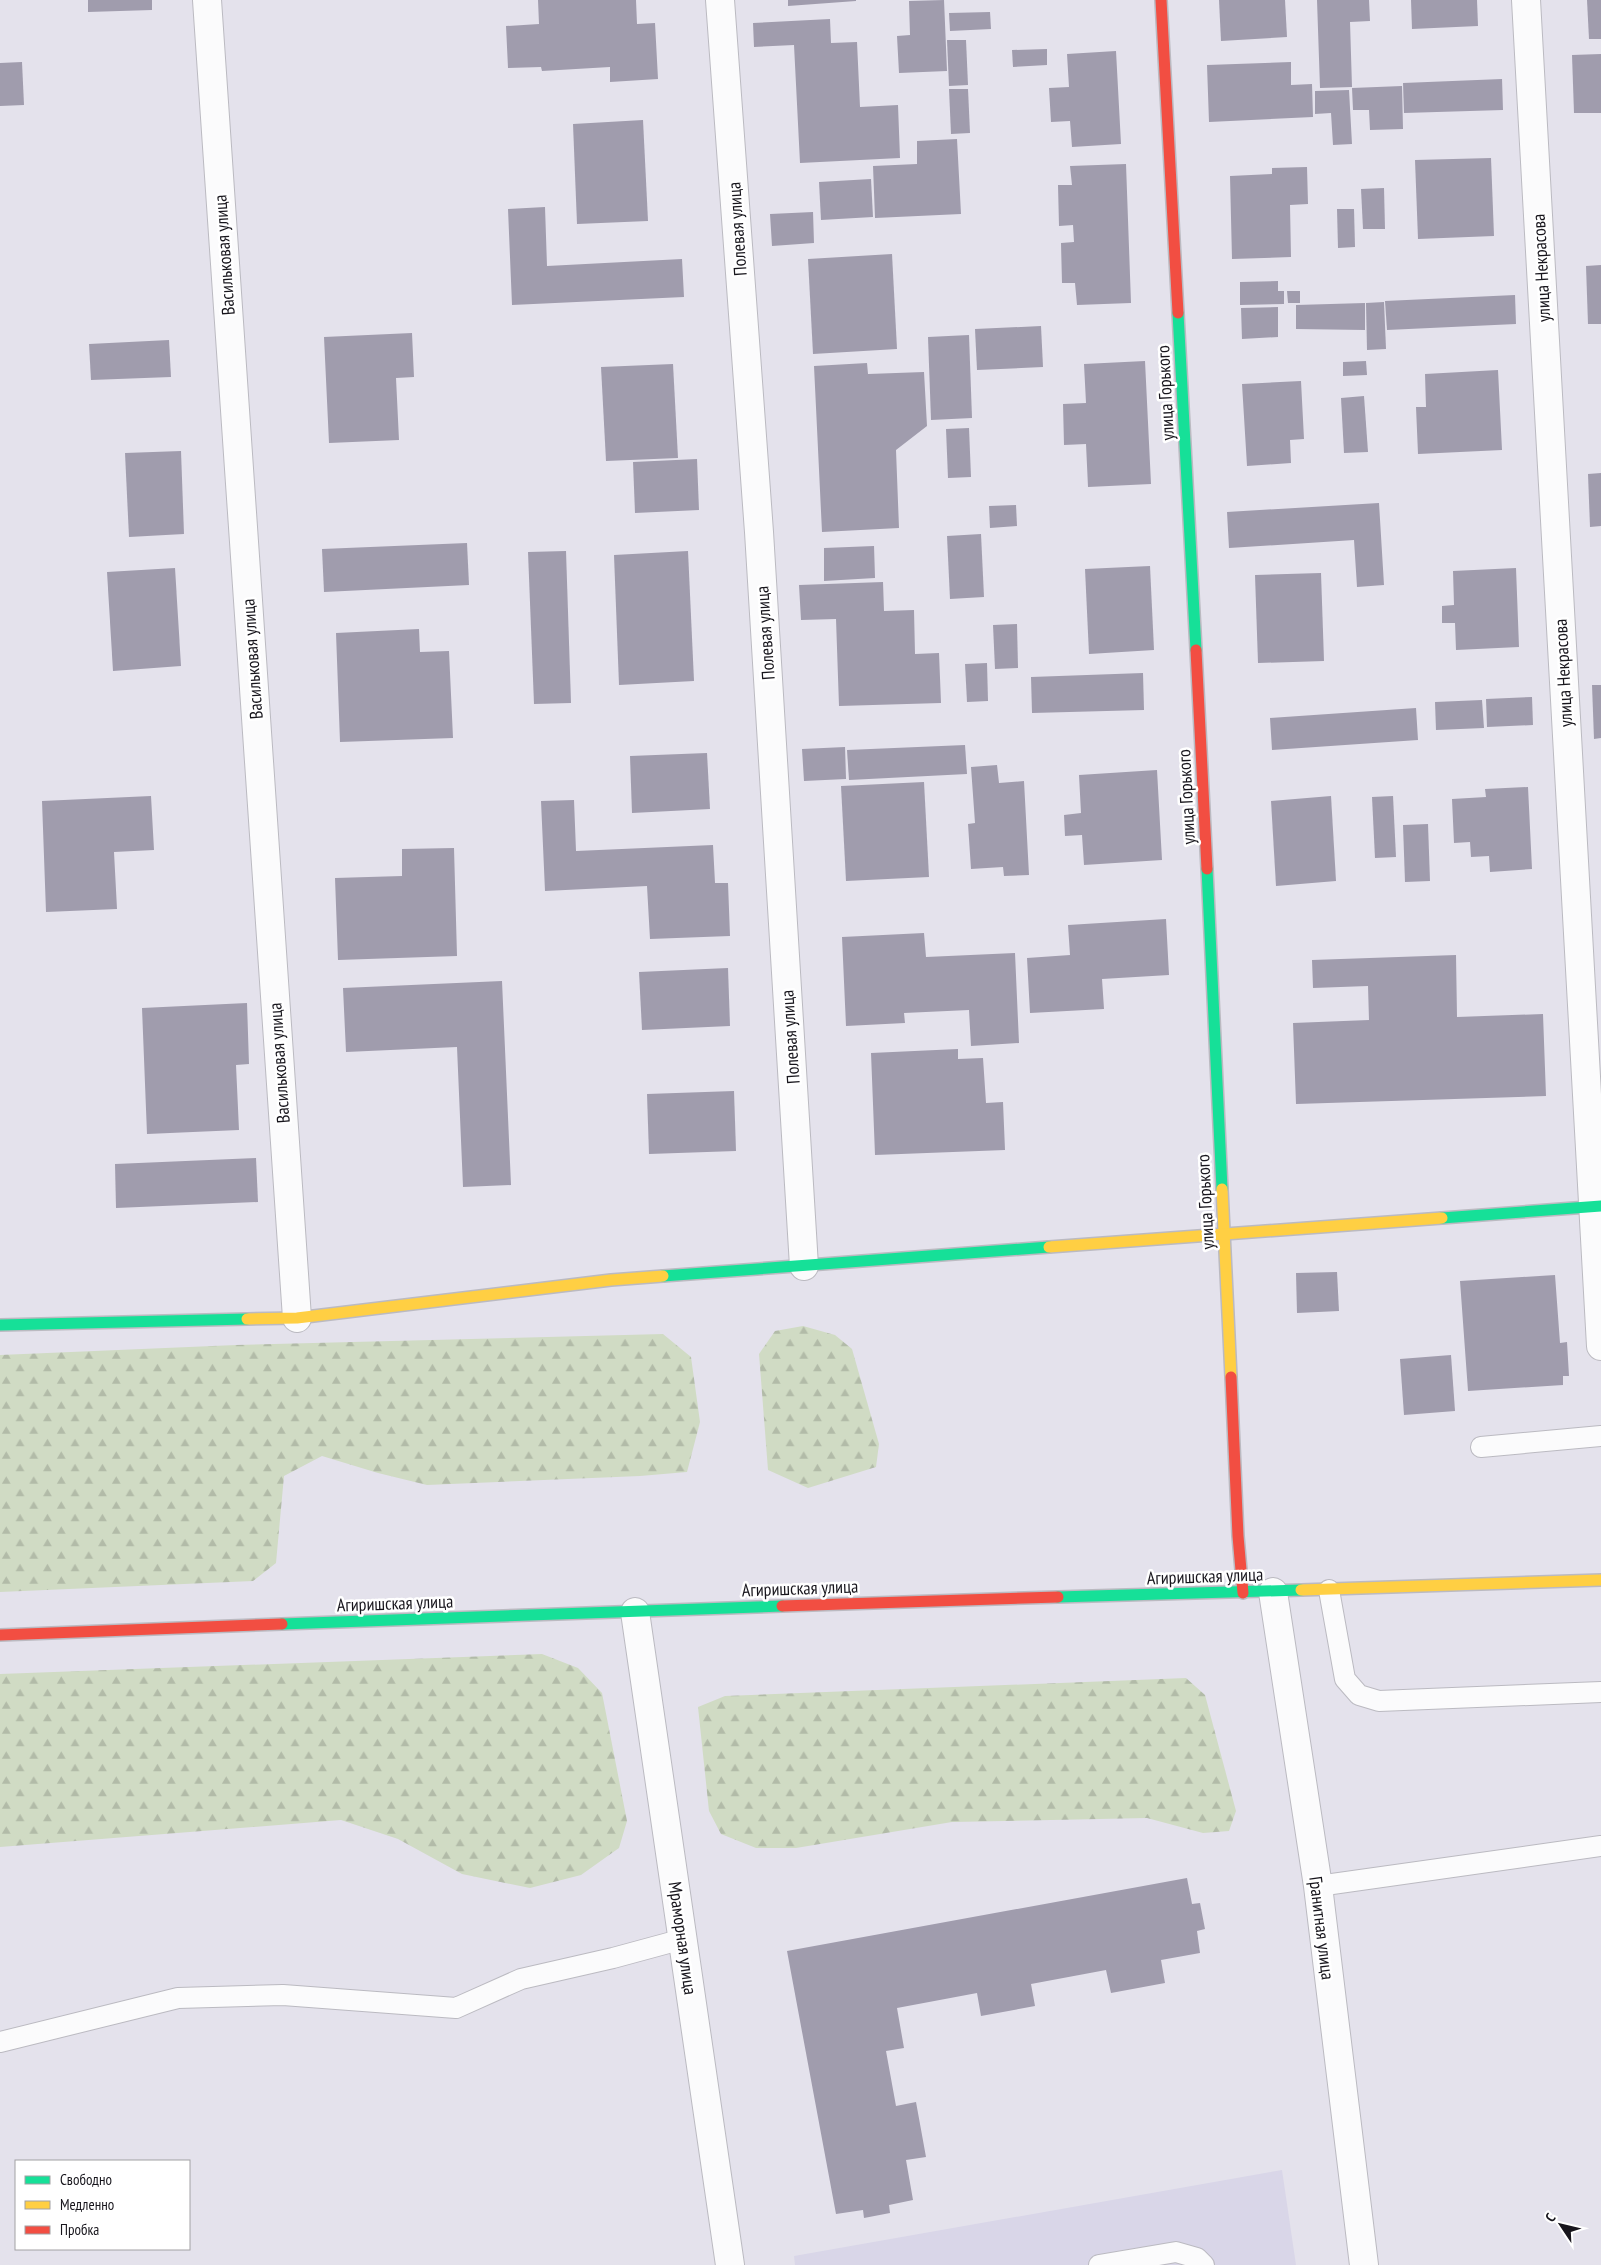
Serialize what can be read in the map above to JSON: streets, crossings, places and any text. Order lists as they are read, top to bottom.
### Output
{
  "streets": {
    "street": [
      "Полевая улица",
      "Васильковая улица",
      "улица Некрасова",
      "улица Горького",
      "Агиришская улица",
      "Гранитная улица",
      "Мраморная улица"
    ]
  },
  "crossings": [
    ["улица Горького", "Агиришская улица"],
    ["Агиришская улица", "Гранитная улица"],
    ["Агиришская улица", "Мраморная улица"]
  ],
  "legend": ["Свободно", "Медленно", "Пробка"],
  "north": "top left"
}
